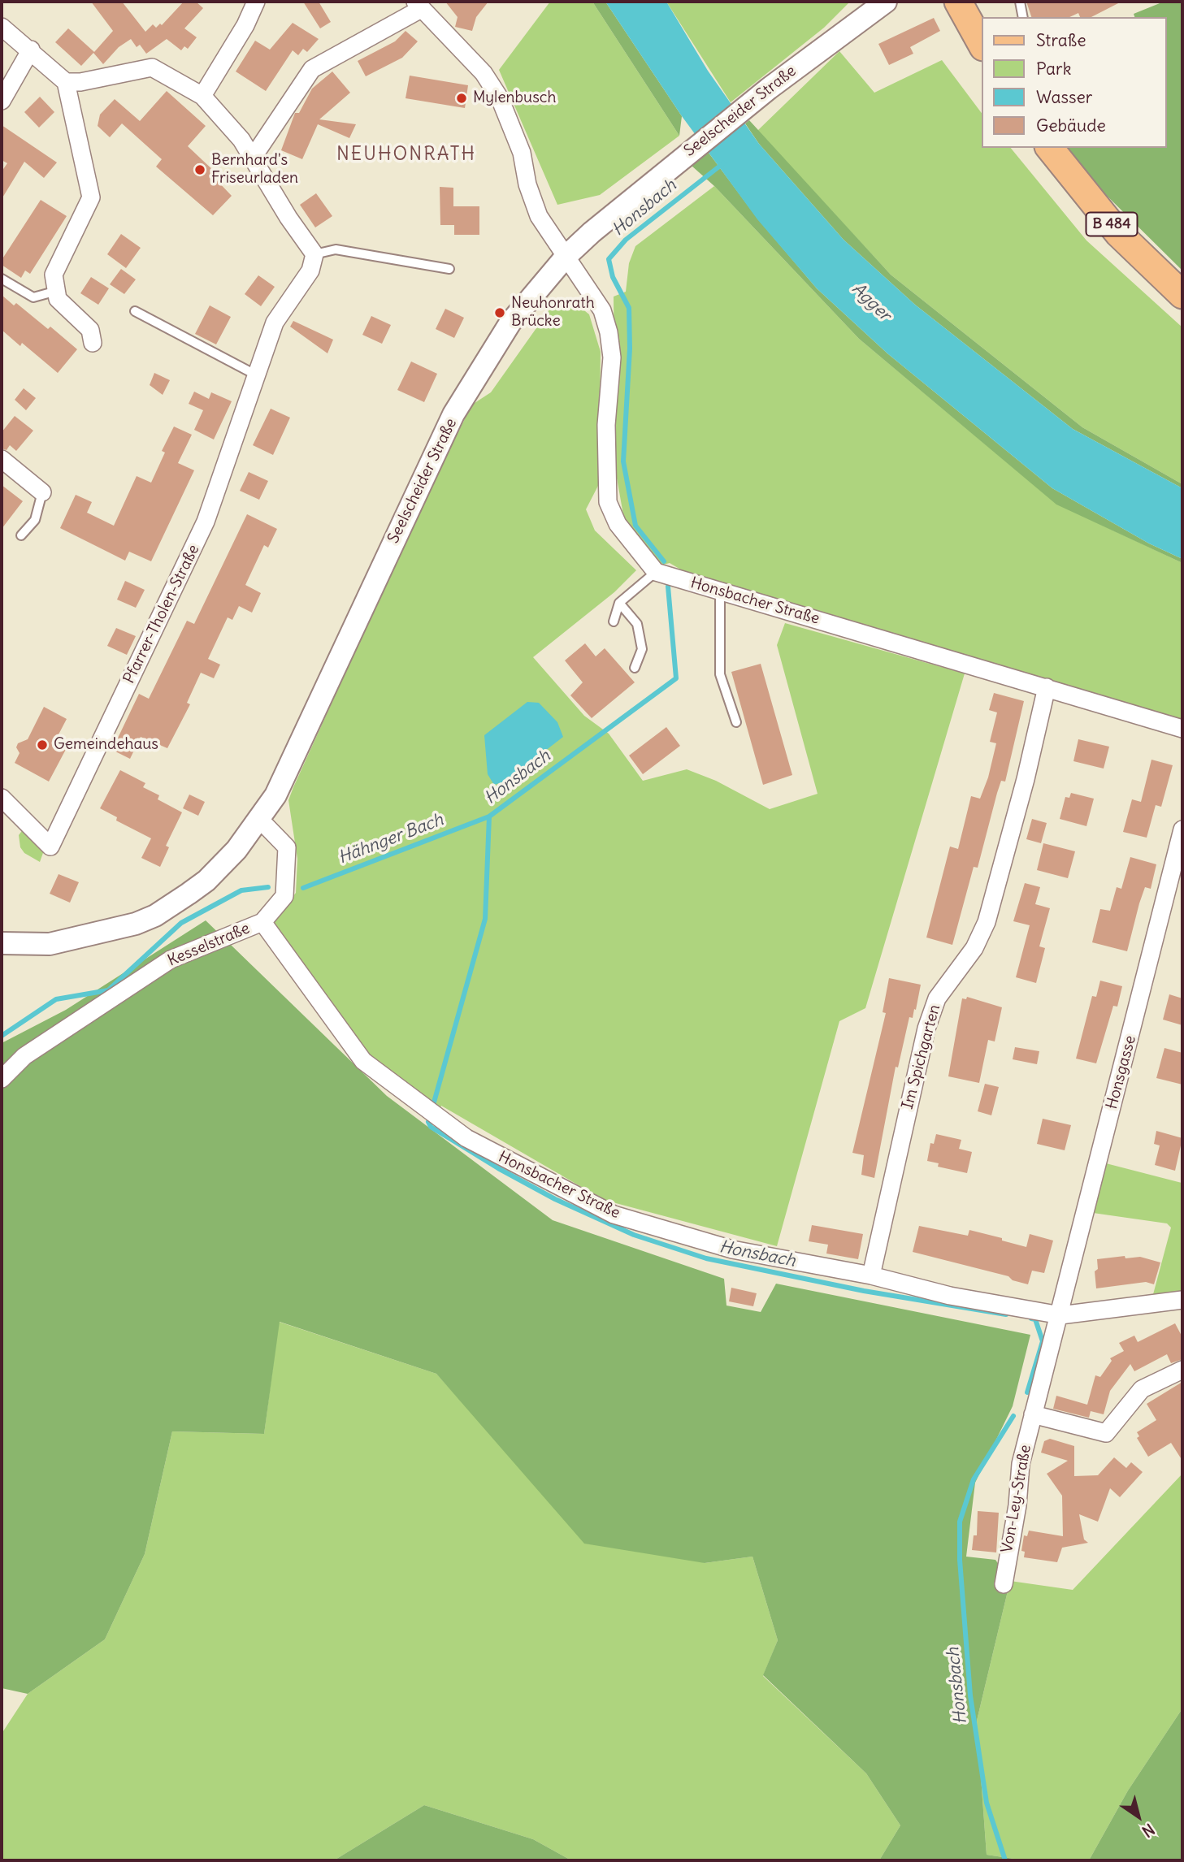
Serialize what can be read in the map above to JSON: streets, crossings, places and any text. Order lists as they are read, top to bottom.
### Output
{
  "streets": {
    "main road": ["B 484"],
    "street": [
      "Seelscheider Straße",
      "Honsbacher Straße",
      "Pfarrer-Tholen-Straße",
      "Kesselstraße",
      "Im Spichgarten",
      "Honsgasse",
      "Von-Ley-Straße"
    ]
  },
  "crossings": [
    ["Seelscheider Straße", "Kesselstraße"],
    ["Honsbacher Straße", "Kesselstraße"],
    ["Honsbacher Straße", "Im Spichgarten"],
    ["Honsbacher Straße", "Honsgasse"],
    ["Honsbacher Straße", "Von-Ley-Straße"],
    ["Honsgasse", "Von-Ley-Straße"]
  ],
  "districts": ["NEUHONRATH"],
  "water": ["Honsbach", "Agger", "Hähnger Bach"],
  "places": [
    "Mylenbusch",
    "Bernhard's Friseurladen",
    "Neuhonrath Brücke",
    "Gemeindehaus"
  ],
  "legend": [
    "Straße",
    "Park",
    "Wasser",
    "Gebäude"
  ],
  "north": "bottom right"
}
